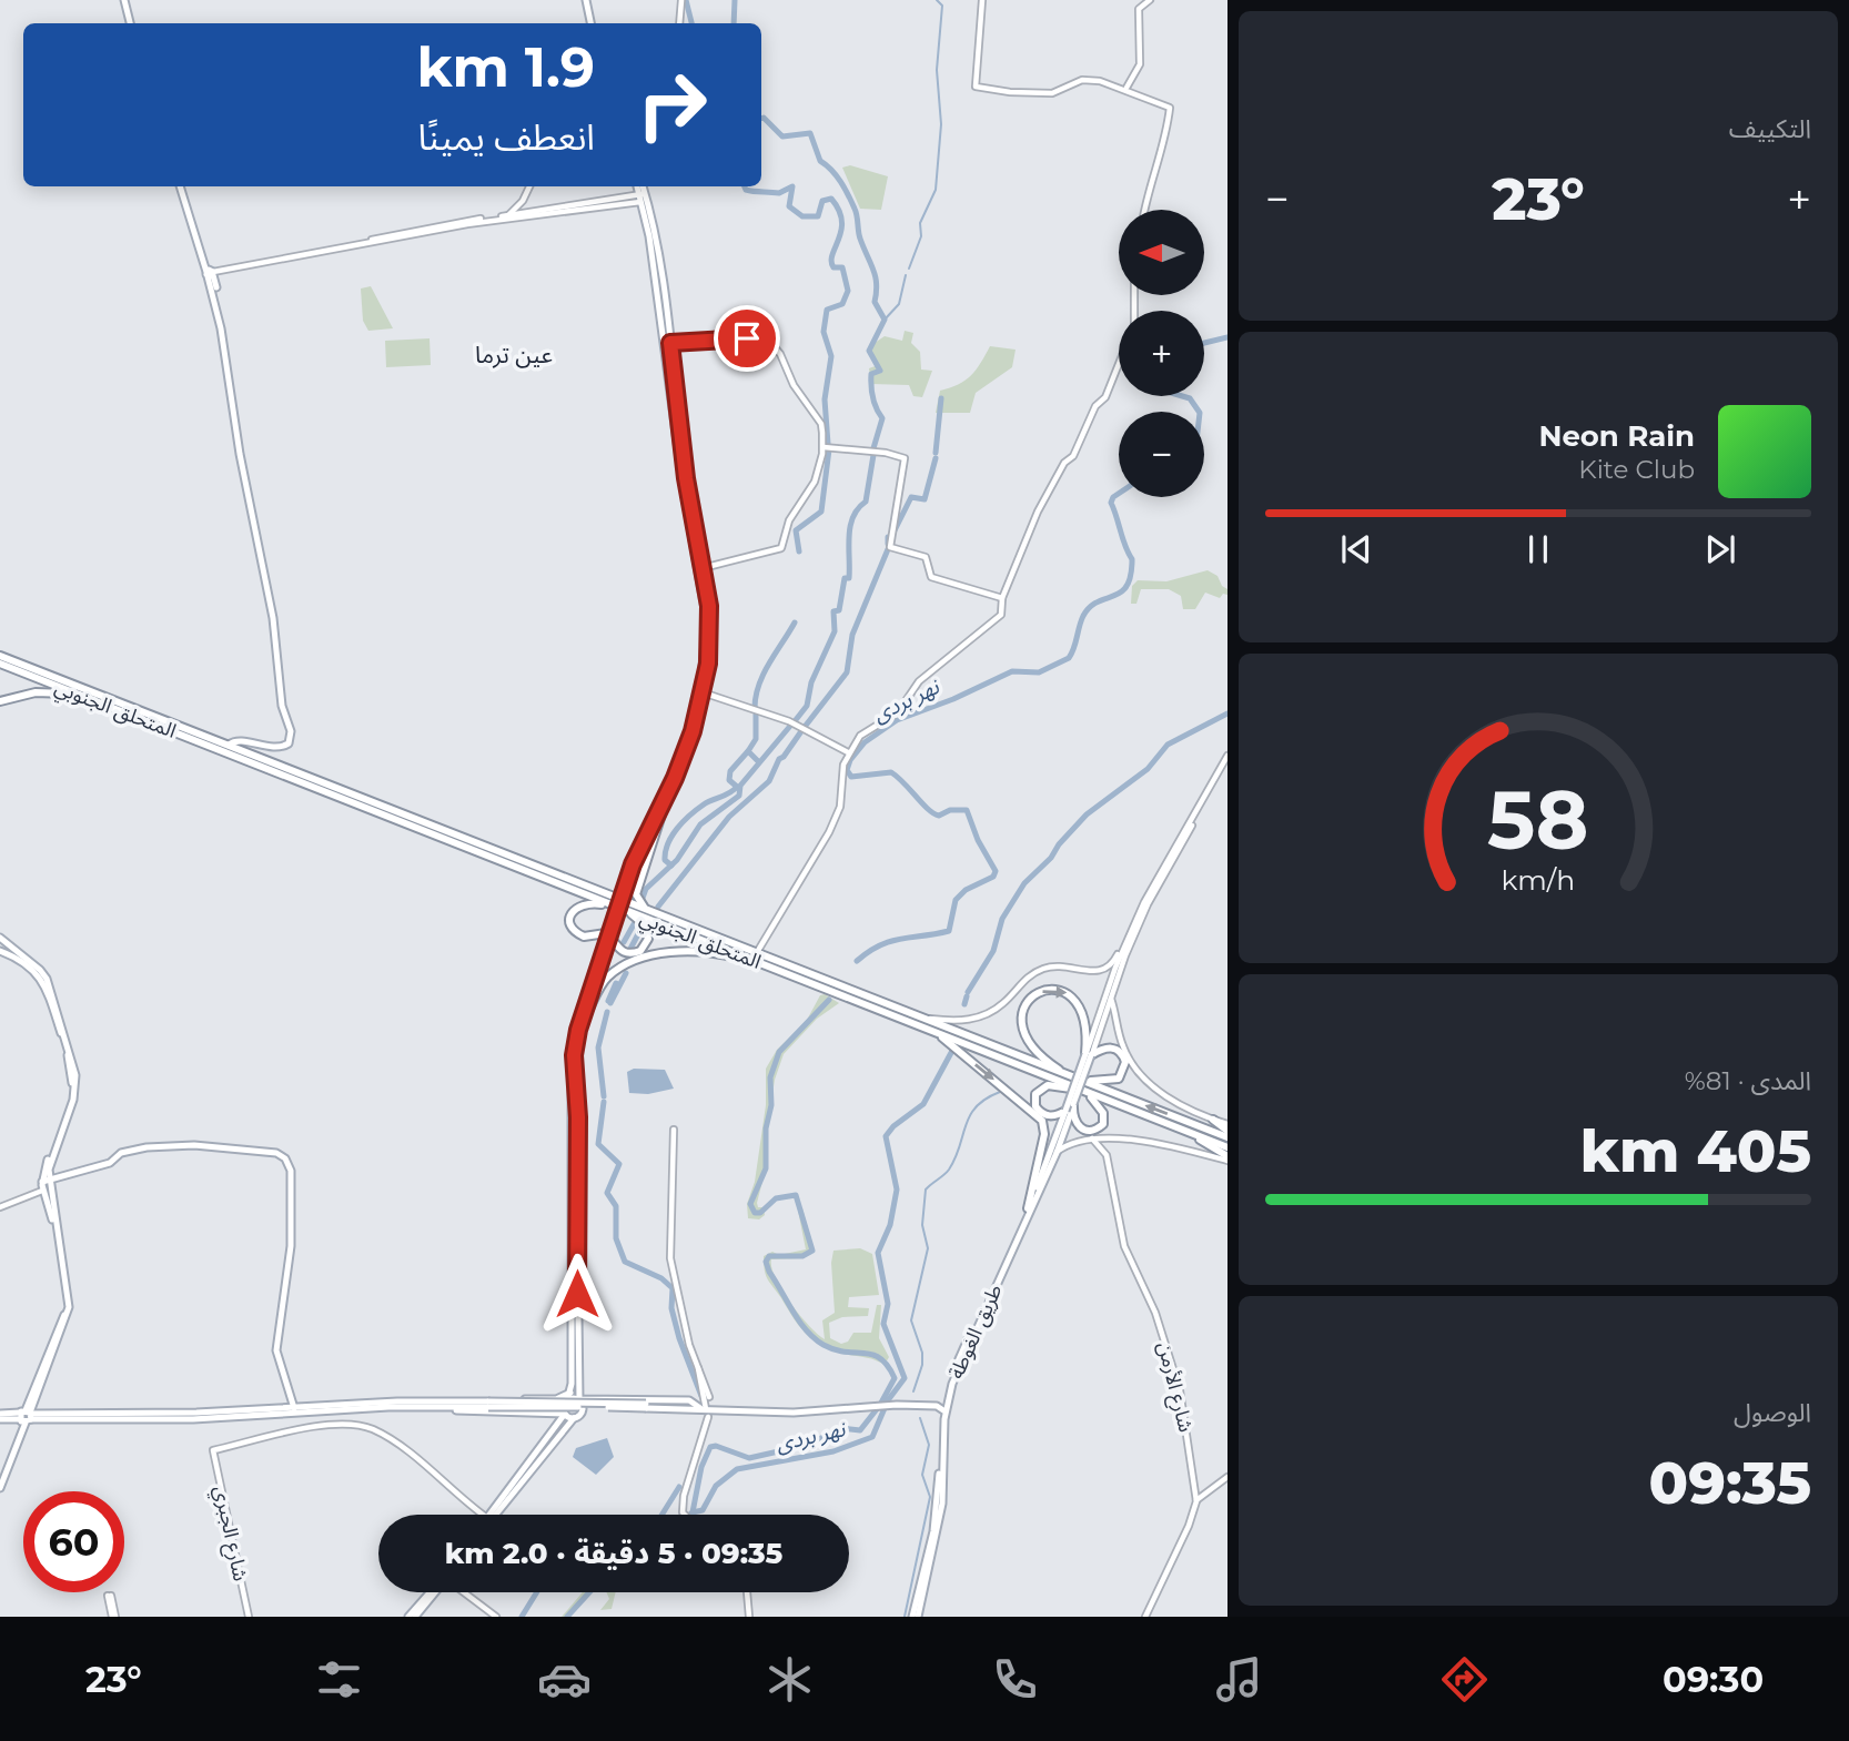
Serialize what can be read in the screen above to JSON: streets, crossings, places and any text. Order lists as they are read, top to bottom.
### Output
{
  "streets": {
    "highway": ["المتحلق الجنوبي"],
    "main road": ["طريق الغوطة"],
    "street": ["شارع الأرمن", "شارع الجبري"]
  },
  "crossings": [
    ["المتحلق الجنوبي", "طريق الغوطة"]
  ],
  "districts": ["عين ترما"],
  "water": ["نهر بردى"],
  "north": "left",
  "page": {
    "tile": [
      "التكييف",
      ["المدى · 81%", "405 km"],
      ["الوصول", "09:35"]
    ],
    "turn": ["1.9 km", "انعطف يمينًا"],
    "heat": ["−", "23°", "+"],
    "map_buttons": ["+", "−"],
    "song": ["Neon Rain", "Kite Club"],
    "limit": "60",
    "trip": "09:35 · 5 دقيقة · 2.0 km",
    "tabs": ["09:30", "23°"],
    "gauge": ["58", "km/h"]
  }
}
